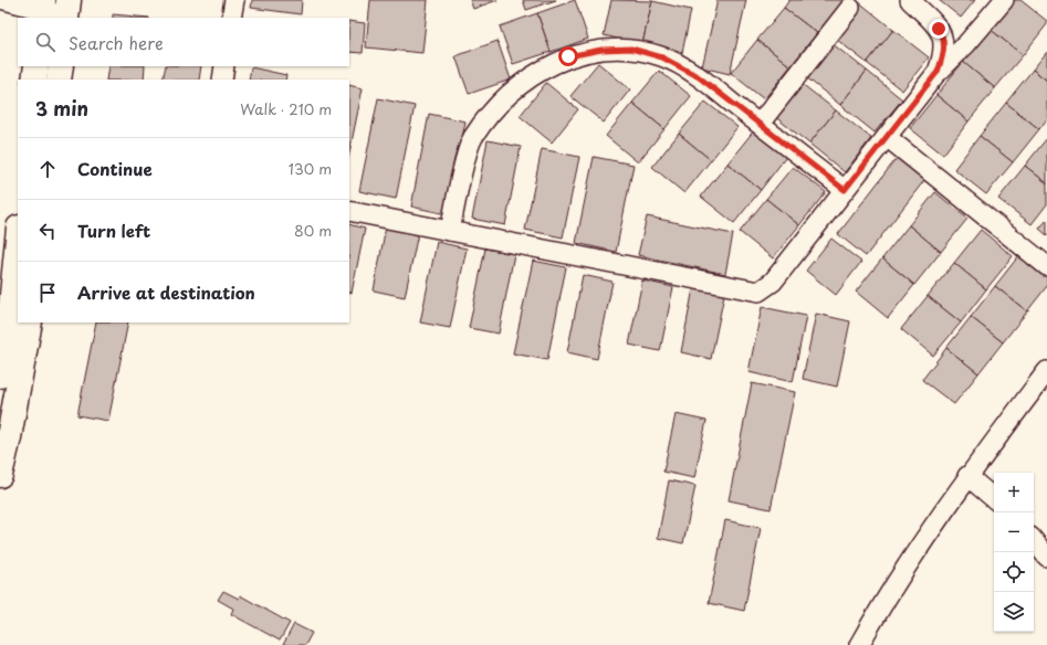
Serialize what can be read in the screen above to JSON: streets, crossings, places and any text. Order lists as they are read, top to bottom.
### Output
{
  "page": {
    "search": "Search here",
    "heading": ["3 min", "Walk · 210 m"],
    "list": [
      ["Continue", "130 m"],
      ["Turn left", "80 m"],
      "Arrive at destination"
    ],
    "map_buttons": ["+", "−"]
  }
}
